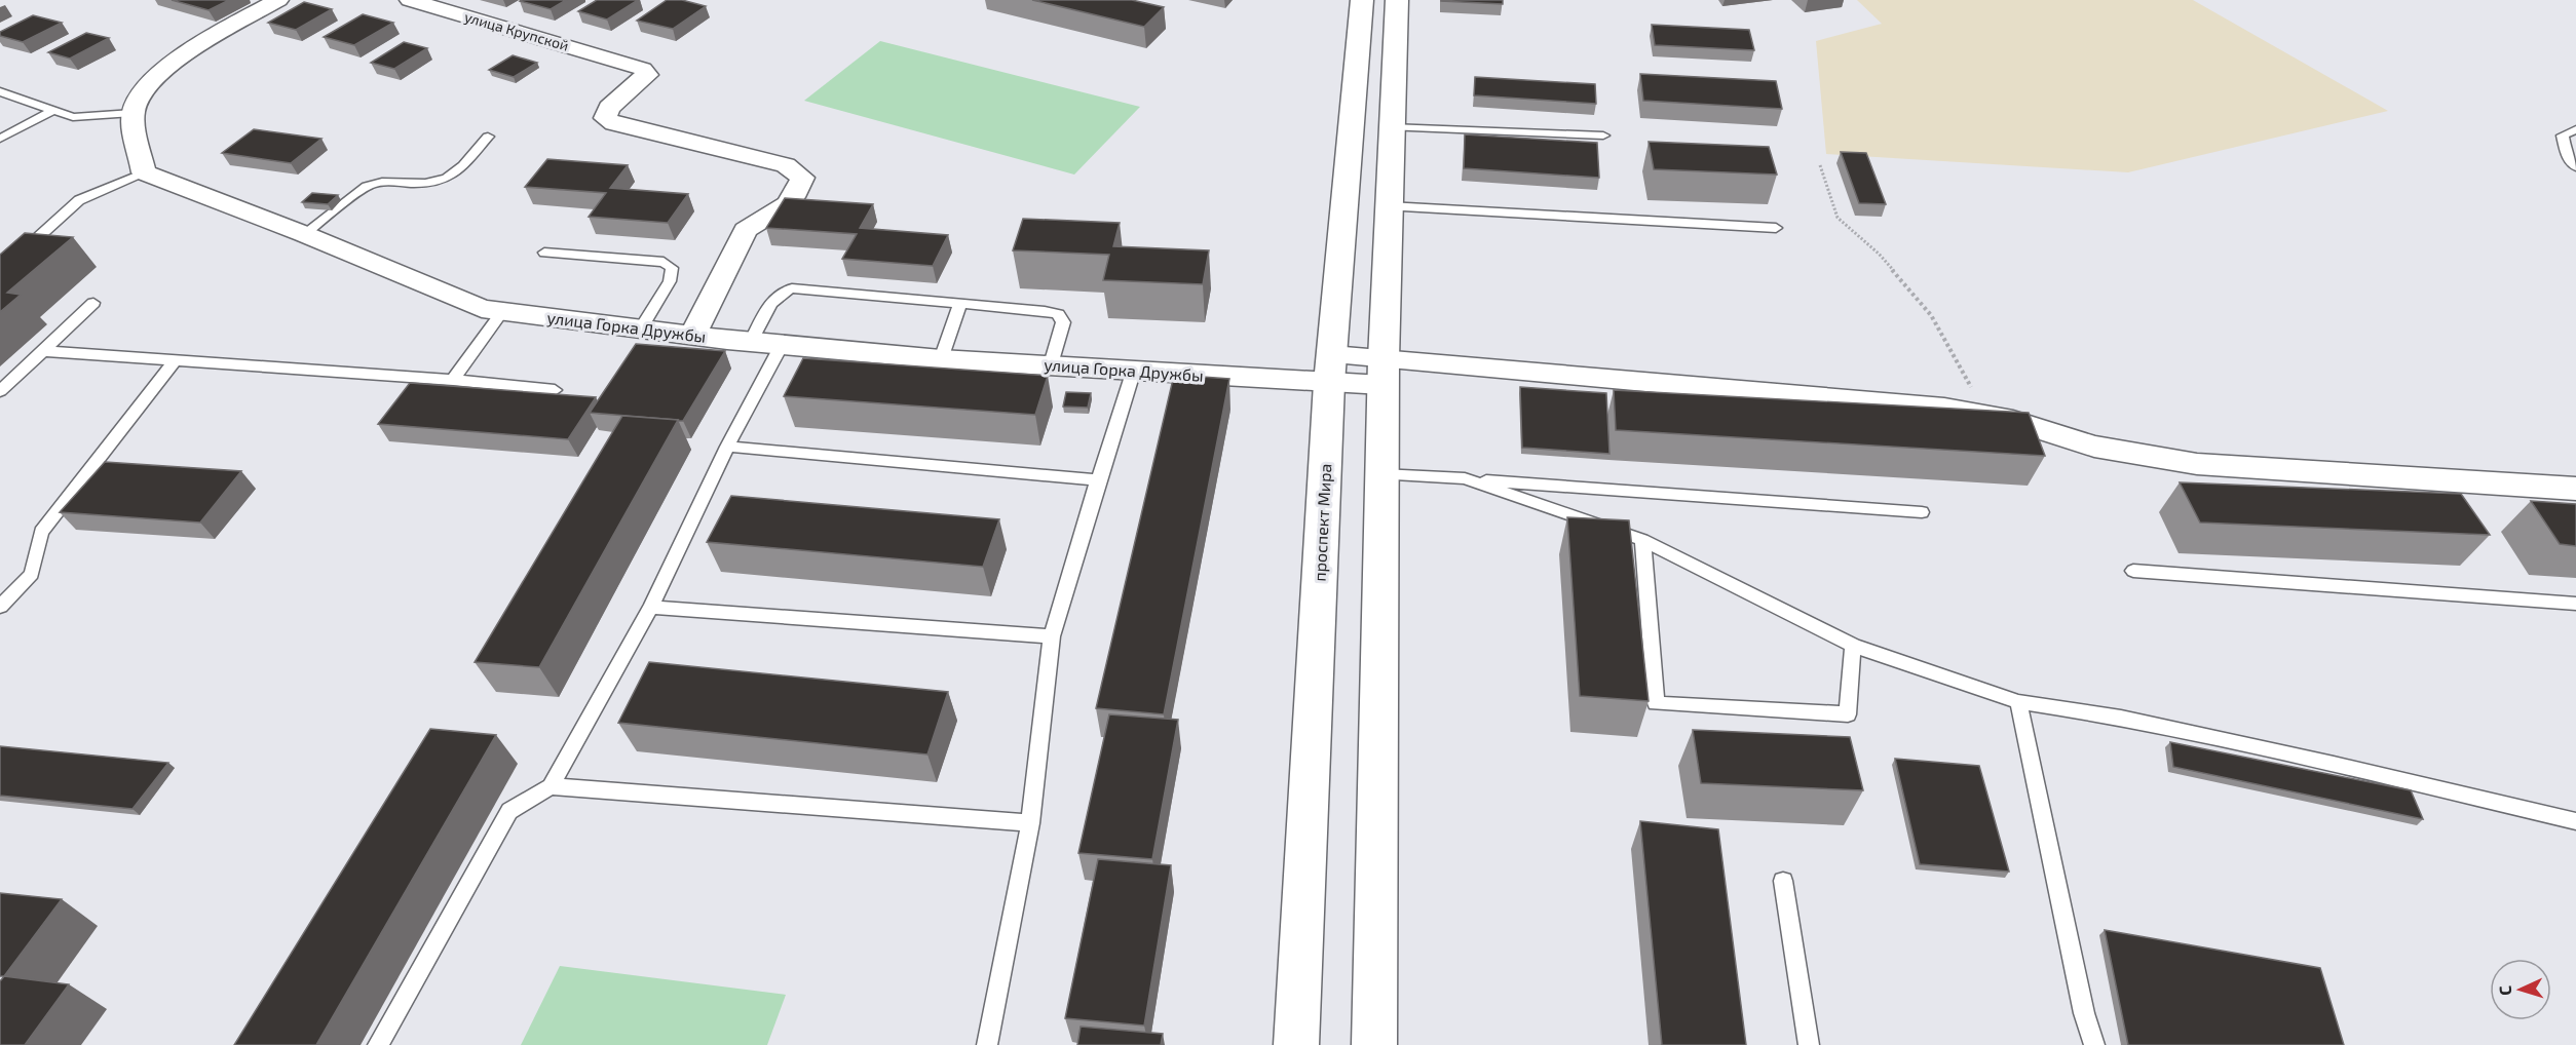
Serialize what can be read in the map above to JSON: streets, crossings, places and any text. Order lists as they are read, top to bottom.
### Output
{
  "streets": {
    "main road": ["проспект Мира"],
    "street": ["улица Крупской", "улица Горка Дружбы"]
  },
  "crossings": [
    ["улица Крупской", "улица Горка Дружбы"],
    ["улица Горка Дружбы", "проспект Мира"]
  ],
  "north": "left"
}
